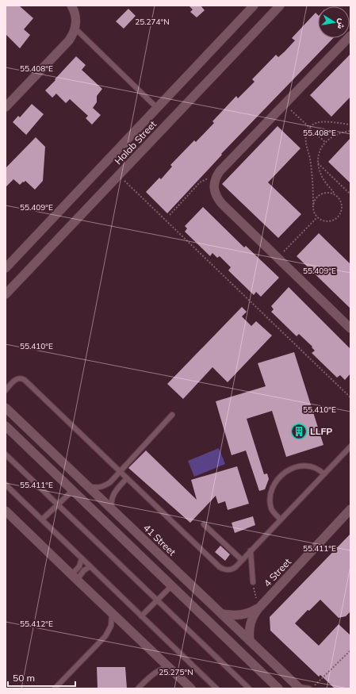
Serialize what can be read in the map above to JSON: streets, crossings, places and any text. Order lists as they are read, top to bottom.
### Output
{
  "streets": {
    "street": ["Halab Street", "41 Street", "4 Street"]
  },
  "crossings": [
    ["41 Street", "4 Street"]
  ],
  "places": {
    "building": ["LLFP"]
  },
  "scale_bar": "50 m",
  "north": "right",
  "coordinates": [
    "25.274°N",
    "55.408°E",
    "55.409°E",
    "55.410°E",
    "55.411°E",
    "55.412°E",
    "25.275°N"
  ]
}
